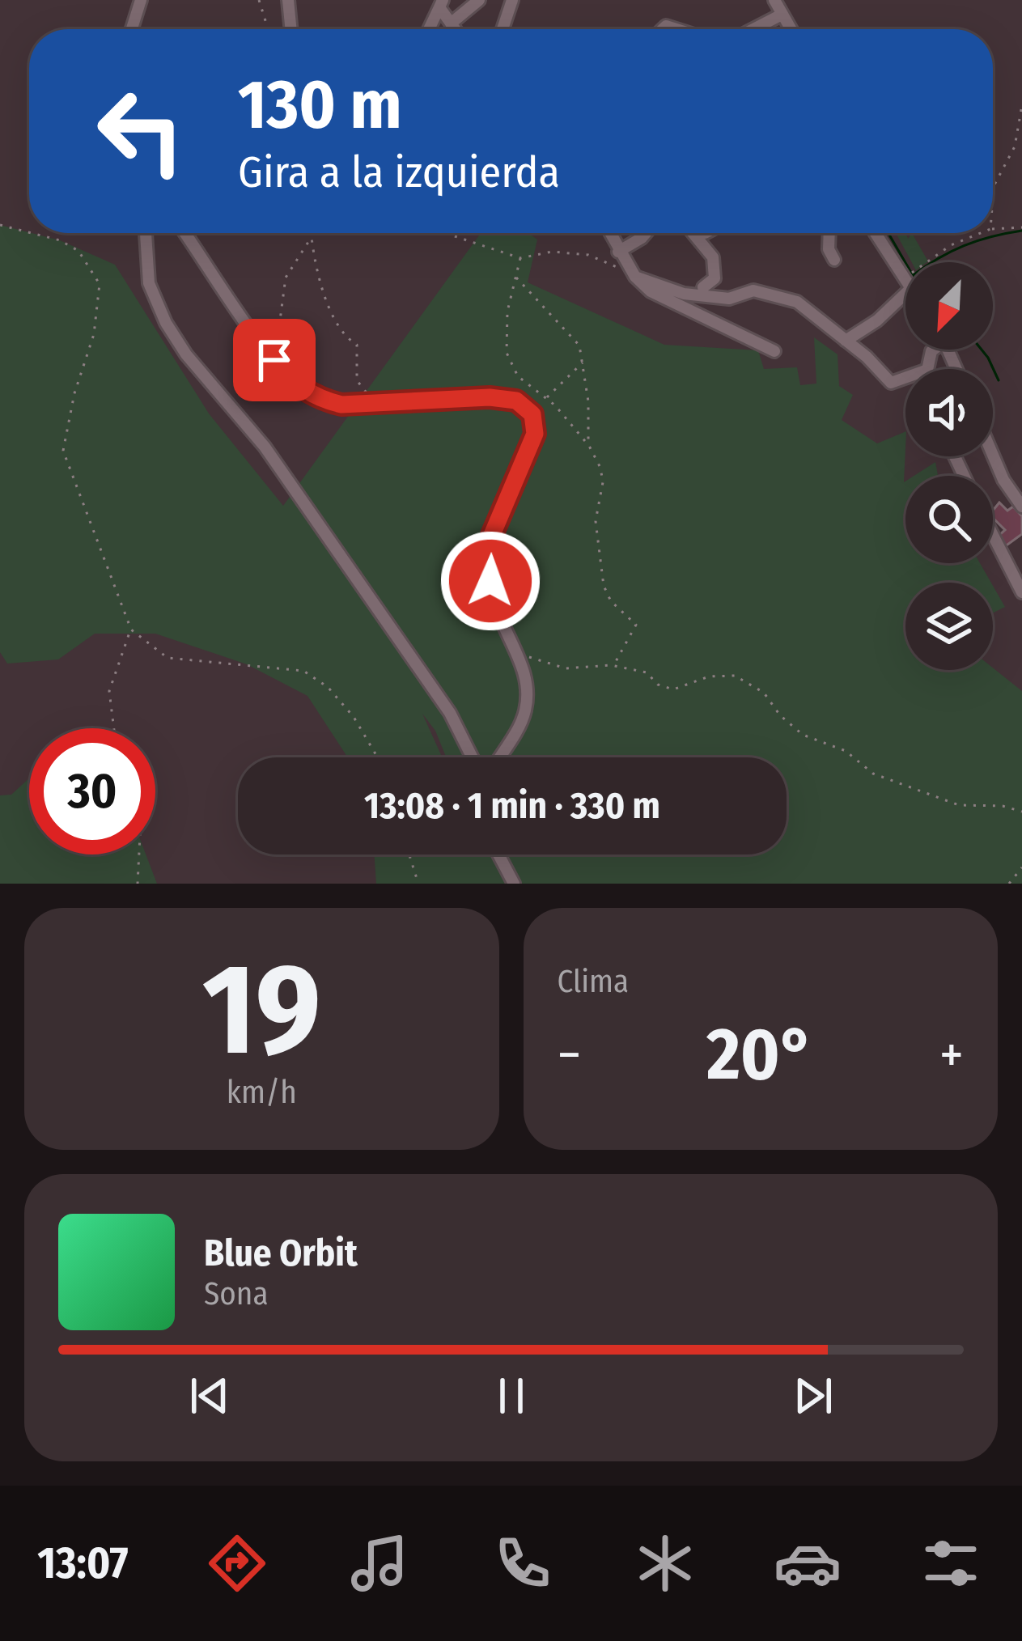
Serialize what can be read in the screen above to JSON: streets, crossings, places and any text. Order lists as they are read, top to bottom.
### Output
{
  "north": "bottom left",
  "page": {
    "turn": ["130 m", "Gira a la izquierda"],
    "limit": "30",
    "trip": "13:08 · 1 min · 330 m",
    "tile": [
      ["19", "km/h"],
      "Clima"
    ],
    "heat": ["−", "20°", "+"],
    "song": ["Blue Orbit", "Sona"],
    "tabs": "13:07"
  }
}
